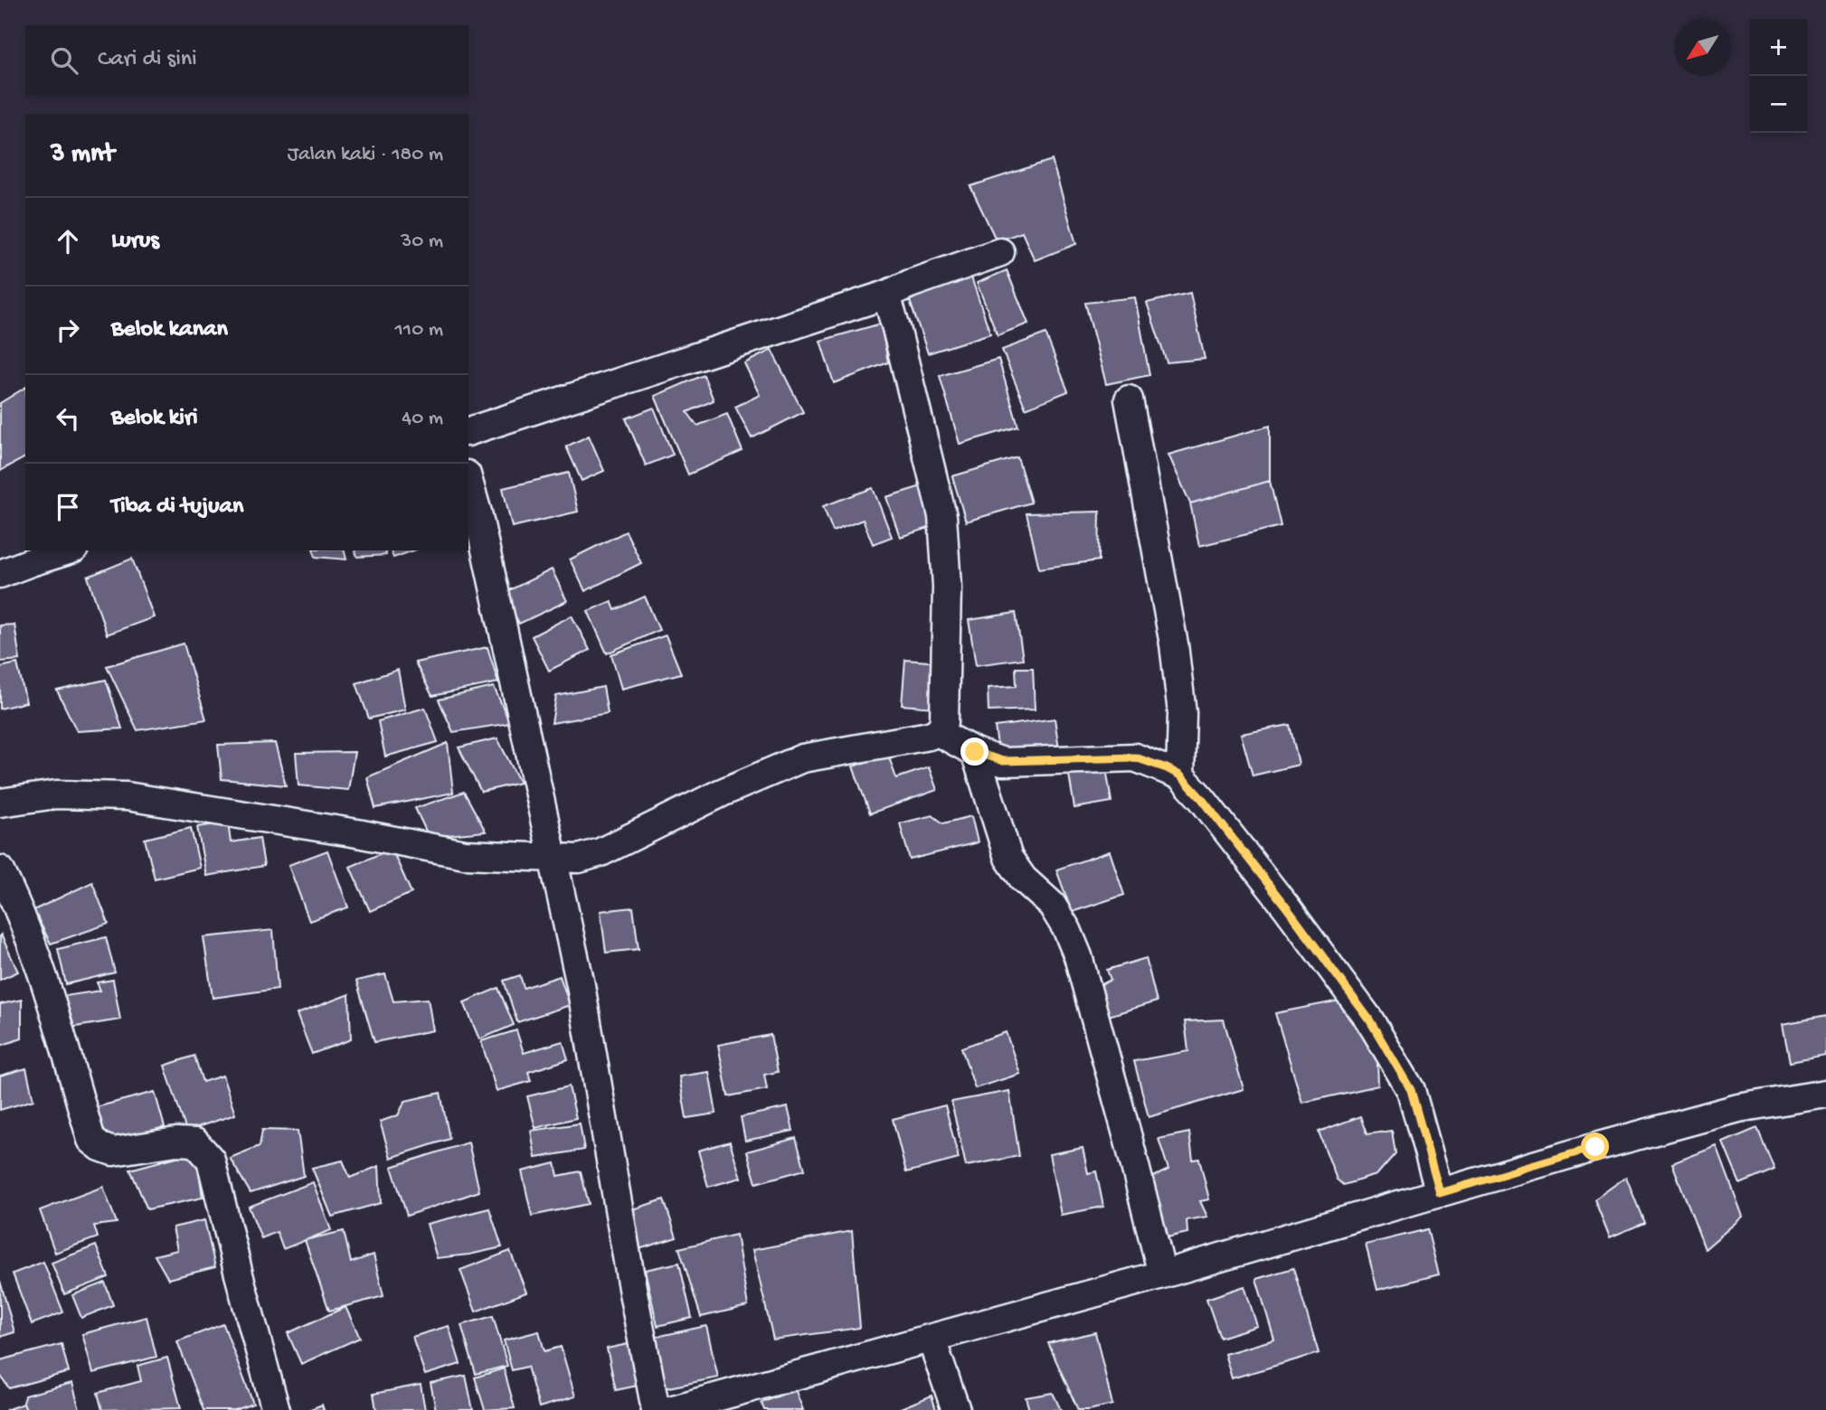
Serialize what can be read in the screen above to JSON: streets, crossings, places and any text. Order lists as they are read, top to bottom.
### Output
{
  "north": "bottom left",
  "page": {
    "map_buttons": ["+", "−"],
    "search": "Cari di sini",
    "heading": ["3 mnt", "Jalan kaki · 180 m"],
    "list": [
      ["Lurus", "30 m"],
      ["Belok kanan", "110 m"],
      ["Belok kiri", "40 m"],
      "Tiba di tujuan"
    ]
  }
}
